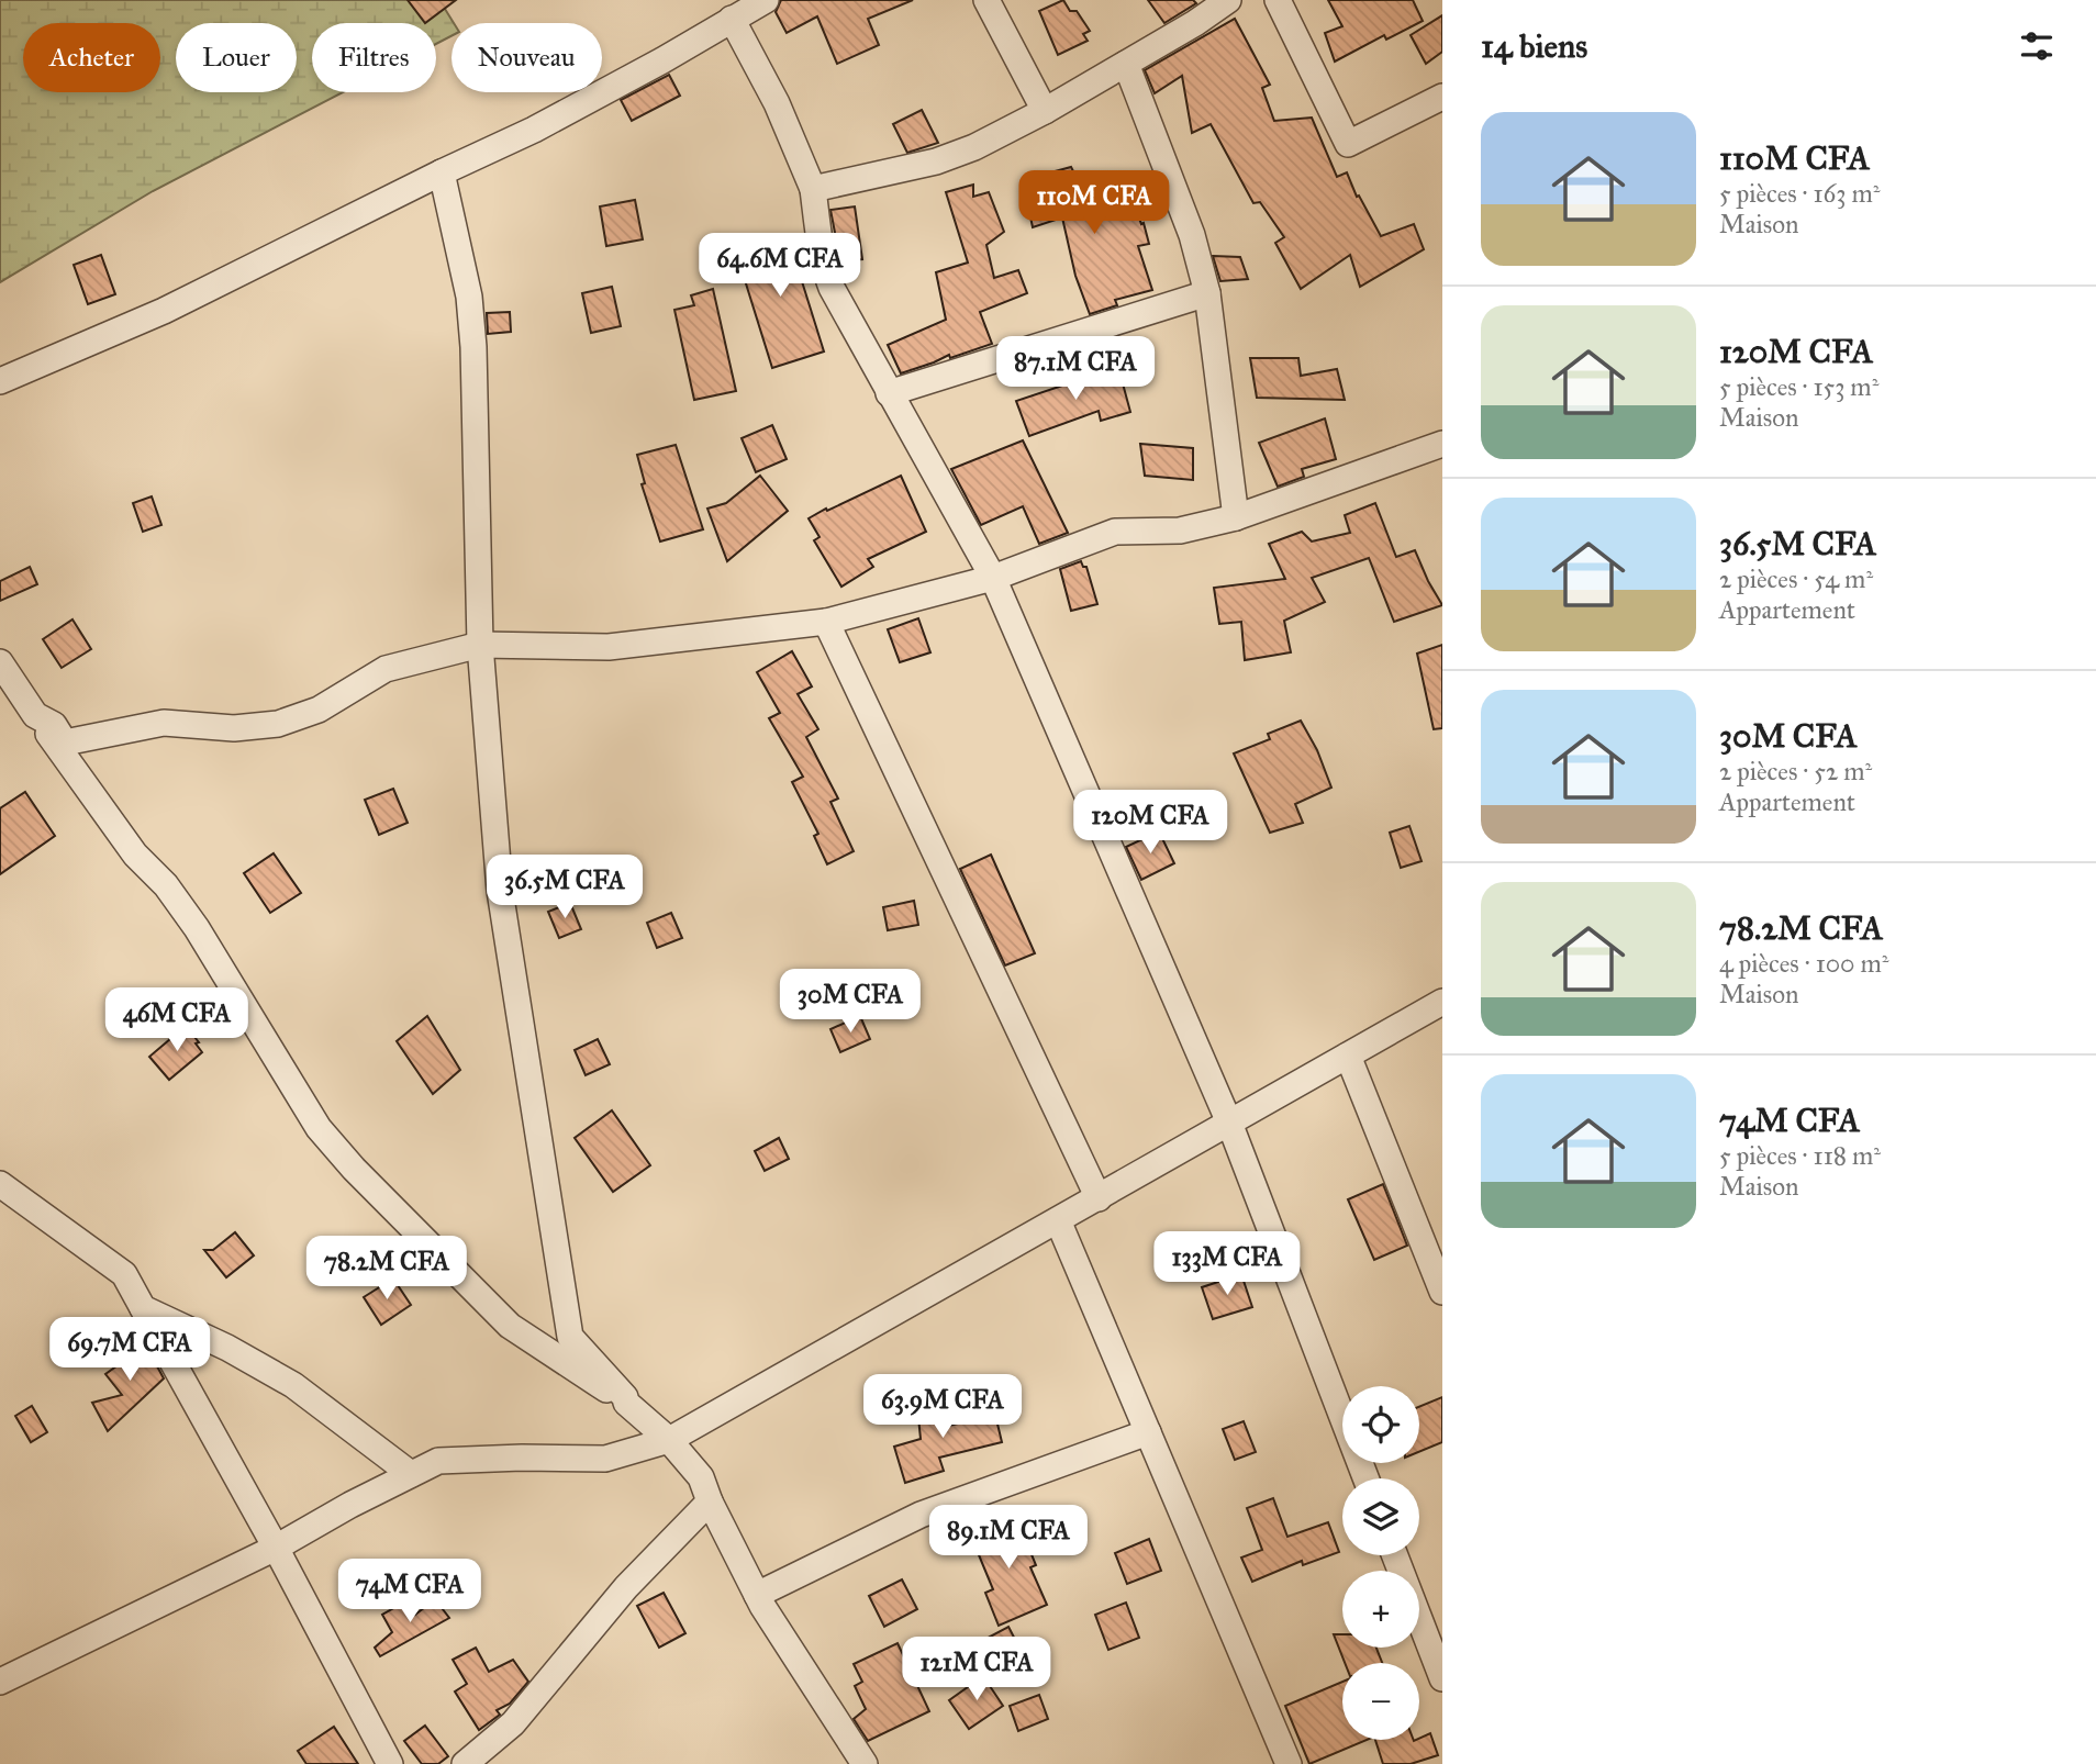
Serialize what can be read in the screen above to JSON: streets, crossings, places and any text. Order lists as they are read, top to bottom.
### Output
{
  "page": {
    "heading": "14 biens",
    "chip": [
      "Acheter",
      "Louer",
      "Filtres",
      "Nouveau"
    ],
    "list": [
      {
        "name": "110M CFA",
        "note": "5 pièces · 163 m² · Maison"
      },
      {
        "name": "120M CFA",
        "note": "5 pièces · 153 m² · Maison"
      },
      {
        "name": "36.5M CFA",
        "note": "2 pièces · 54 m² · Appartement"
      },
      {
        "name": "30M CFA",
        "note": "2 pièces · 52 m² · Appartement"
      },
      {
        "name": "78.2M CFA",
        "note": "4 pièces · 100 m² · Maison"
      },
      {
        "name": "74M CFA",
        "note": "5 pièces · 118 m² · Maison"
      }
    ],
    "price": [
      "110M CFA",
      "64.6M CFA",
      "87.1M CFA",
      "120M CFA",
      "36.5M CFA",
      "30M CFA",
      "46M CFA",
      "133M CFA",
      "78.2M CFA",
      "69.7M CFA",
      "63.9M CFA",
      "89.1M CFA",
      "74M CFA",
      "121M CFA"
    ],
    "map_buttons": ["+", "−"]
  }
}
